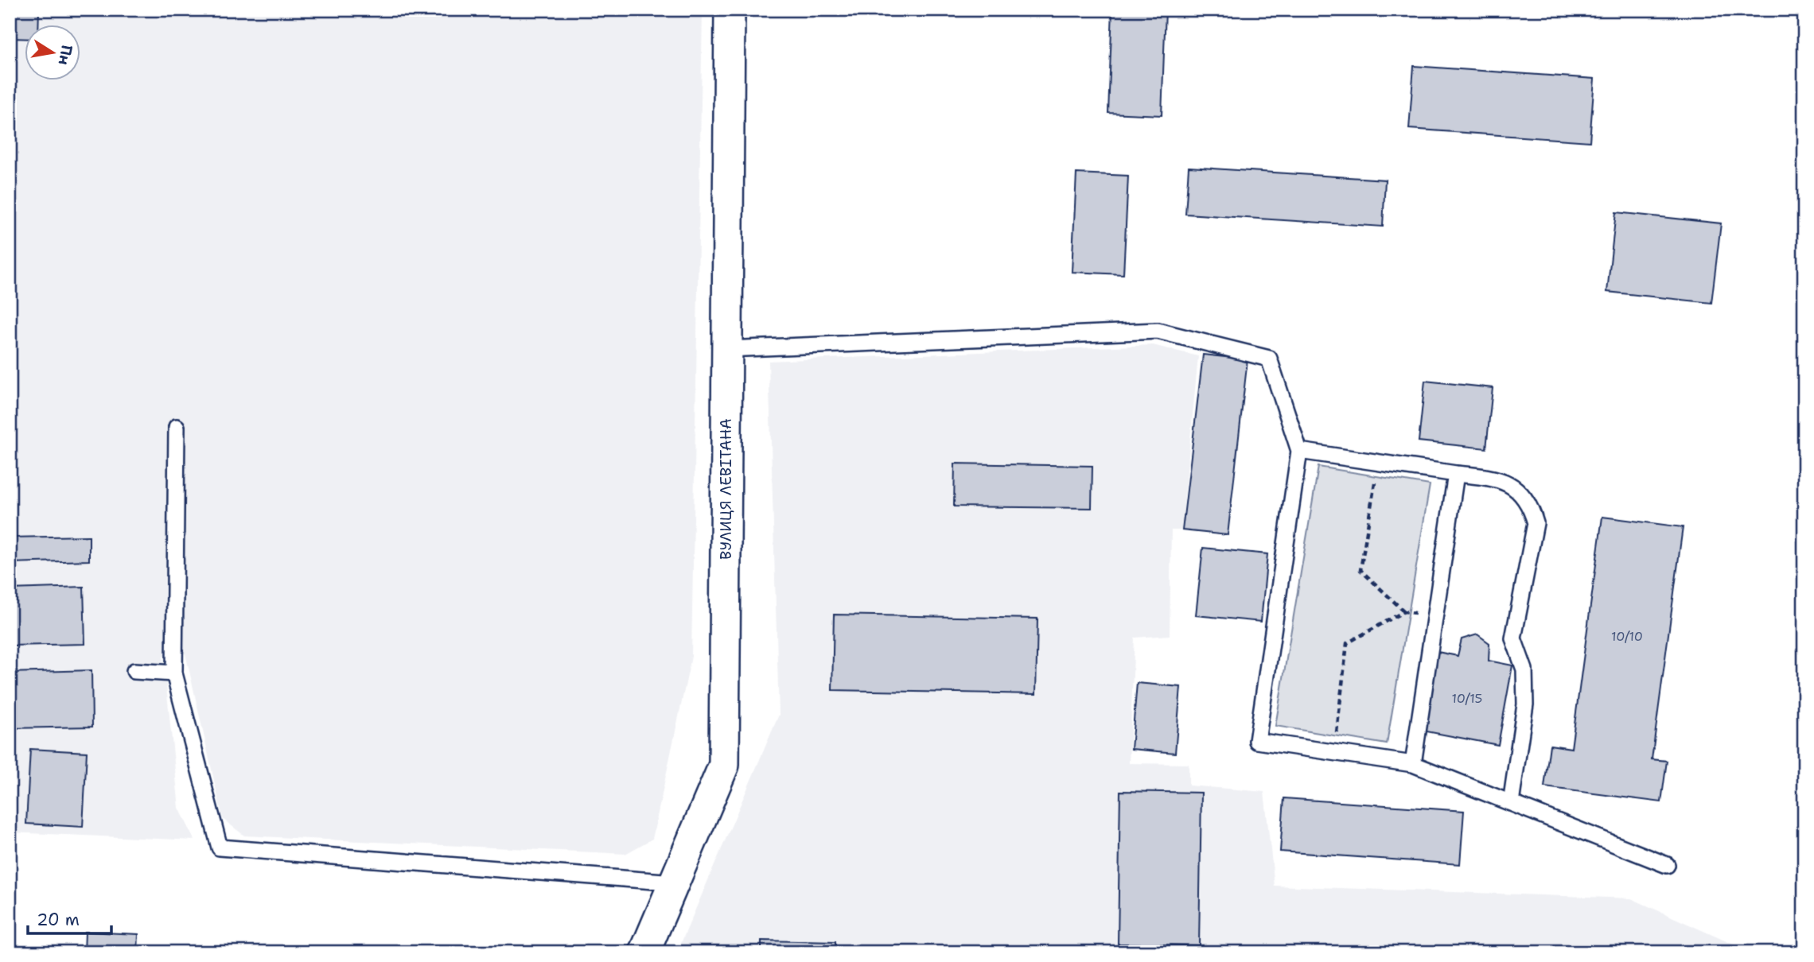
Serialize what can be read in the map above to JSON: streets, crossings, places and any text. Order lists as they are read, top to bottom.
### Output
{
  "streets": {
    "street": ["ВУЛИЦЯ ЛЕВІТАНА"]
  },
  "house_numbers": ["10/10", "10/15"],
  "scale_bar": "20 m",
  "north": "right"
}
